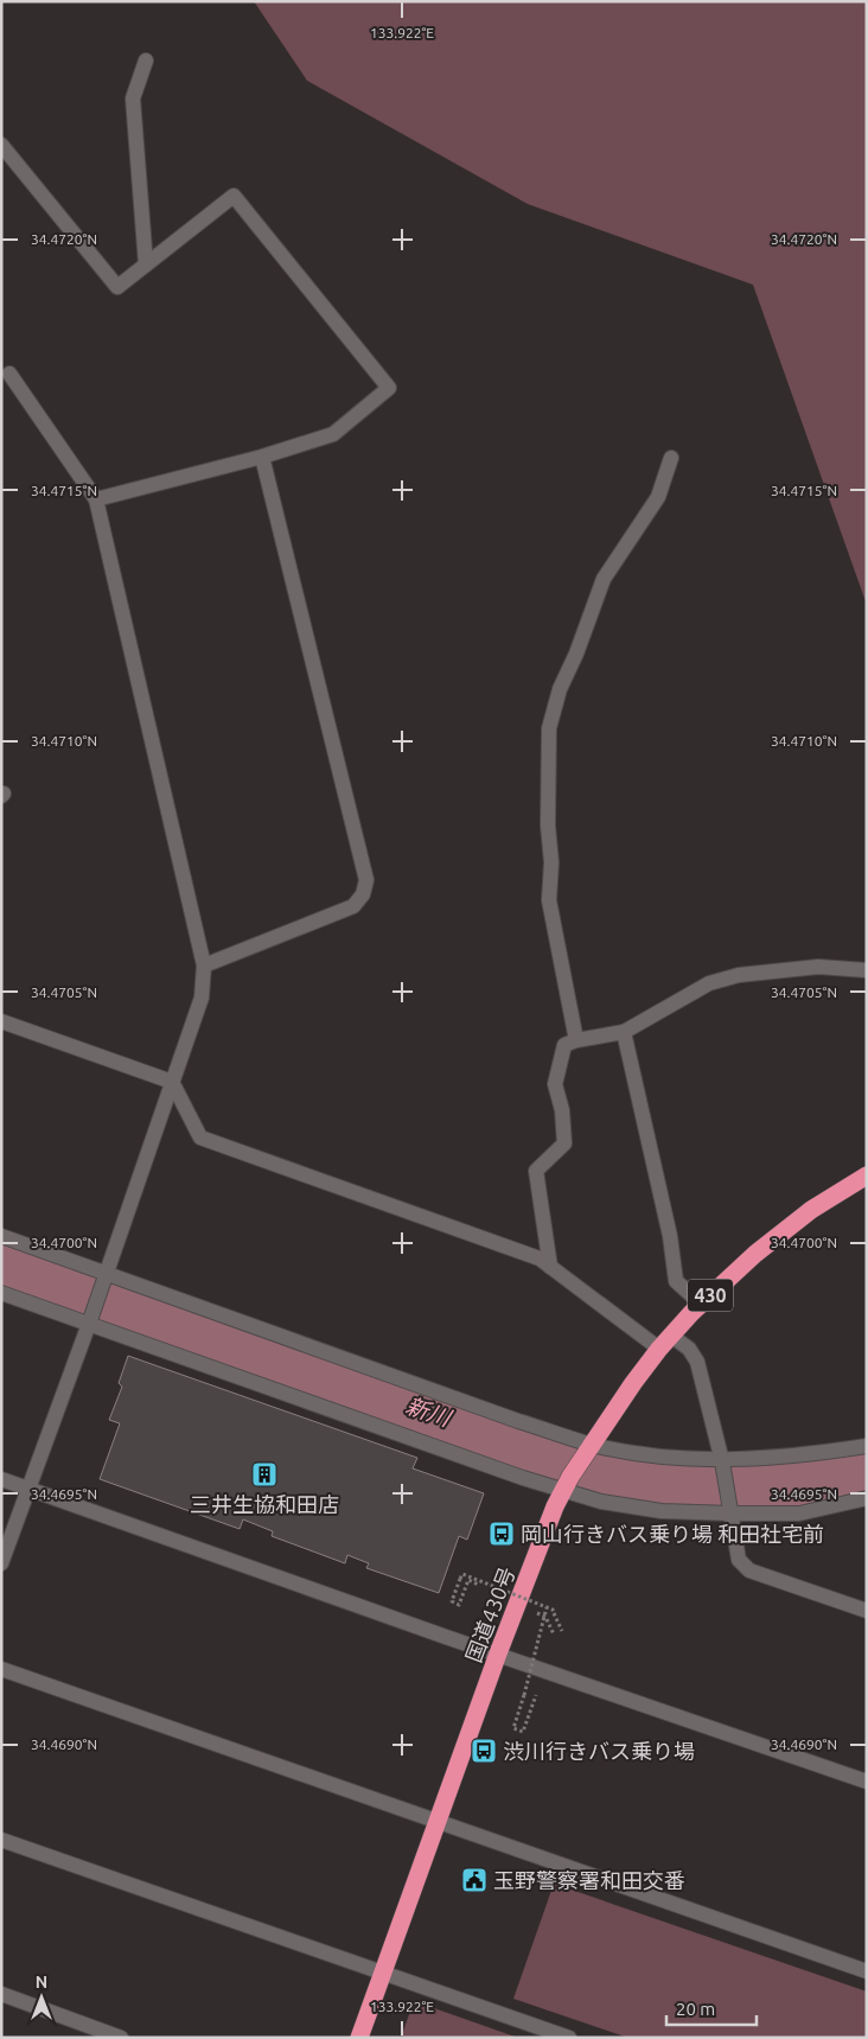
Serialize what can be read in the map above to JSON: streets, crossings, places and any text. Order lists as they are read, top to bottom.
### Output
{
  "streets": {
    "highway": ["430", "国道430号"]
  },
  "water": ["新川"],
  "places": {
    "building": ["三井生協和田店"],
    "bus stop": ["岡山行きバス乗り場 和田社宅前", "渋川行きバス乗り場"],
    "public building": ["玉野警察署和田交番"]
  },
  "scale_bar": "20 m",
  "north": "top",
  "coordinates": [
    "133.922°E",
    "34.4720°N",
    "34.4715°N",
    "34.4710°N",
    "34.4705°N",
    "34.4700°N",
    "34.4695°N",
    "34.4690°N"
  ]
}
